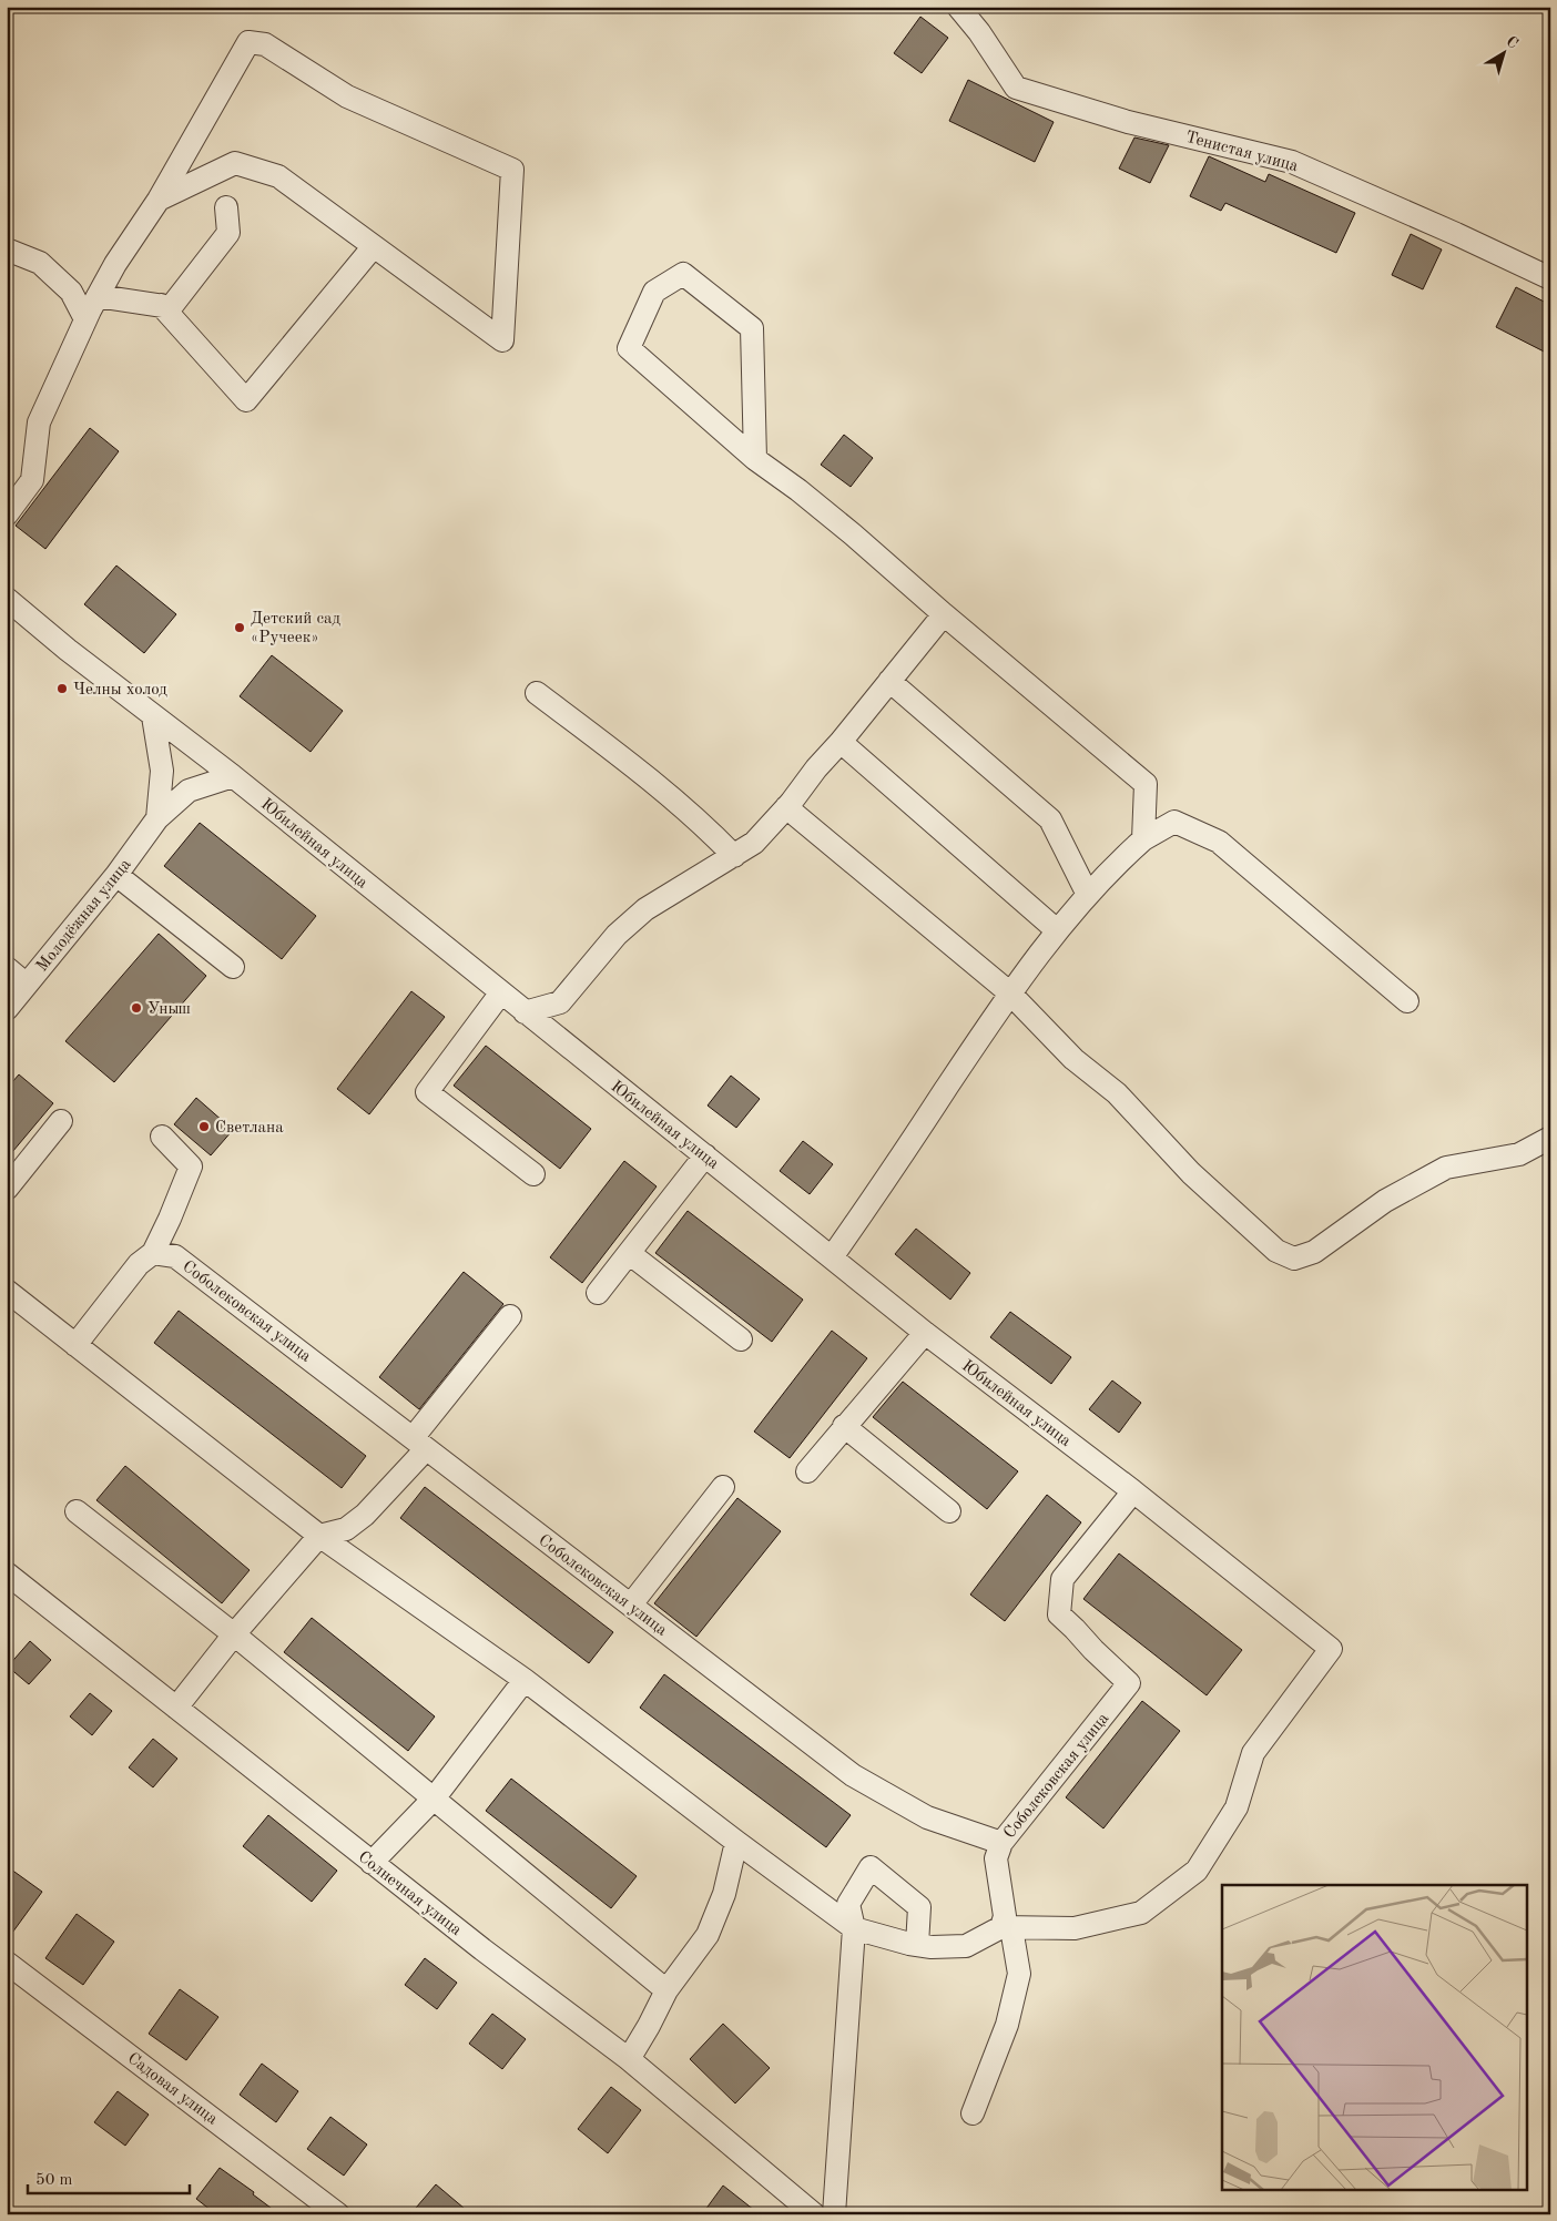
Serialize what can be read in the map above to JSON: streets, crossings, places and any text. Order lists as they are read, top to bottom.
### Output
{
  "streets": {
    "street": [
      "Тенистая улица",
      "Юбилейная улица",
      "Молодёжная улица",
      "Соболековская улица",
      "Солнечная улица",
      "Садовая улица"
    ]
  },
  "crossings": [
    ["Юбилейная улица", "Молодёжная улица"],
    ["Юбилейная улица", "Соболековская улица"]
  ],
  "places": [
    "Детский сад «Ручеек»",
    "Челны холод",
    "Уныш",
    "Светлана"
  ],
  "scale_bar": "50 m",
  "north": "top right"
}
